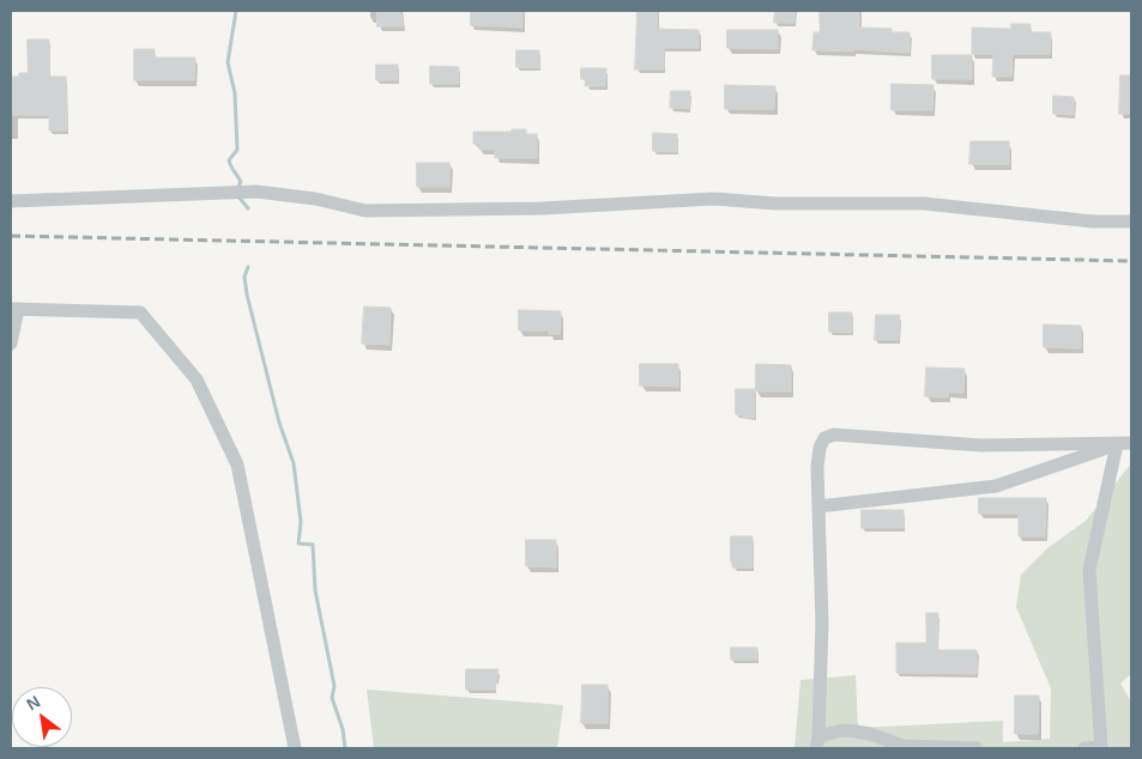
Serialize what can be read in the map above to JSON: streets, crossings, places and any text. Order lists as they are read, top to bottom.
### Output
{
  "north": "top left"
}
